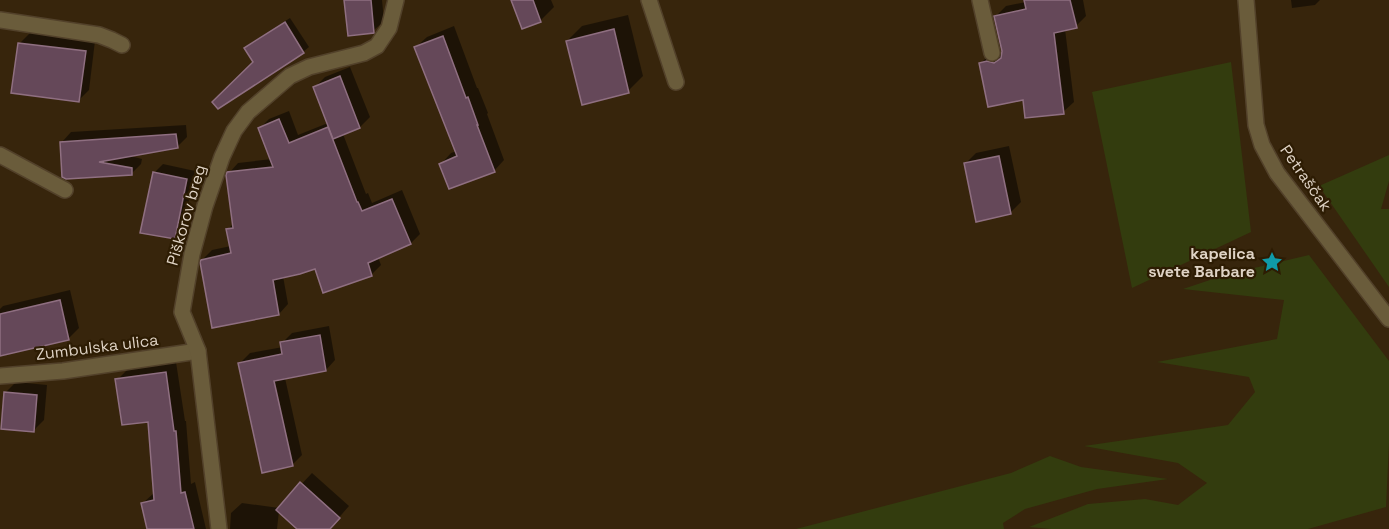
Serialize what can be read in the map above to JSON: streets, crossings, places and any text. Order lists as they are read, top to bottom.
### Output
{
  "streets": {
    "street": ["Petraščak", "Piškorov breg", "Zumbulska ulica"]
  },
  "crossings": [
    ["Piškorov breg", "Zumbulska ulica"]
  ],
  "places": {
    "place": ["kapelica svete Barbare"]
  }
}
